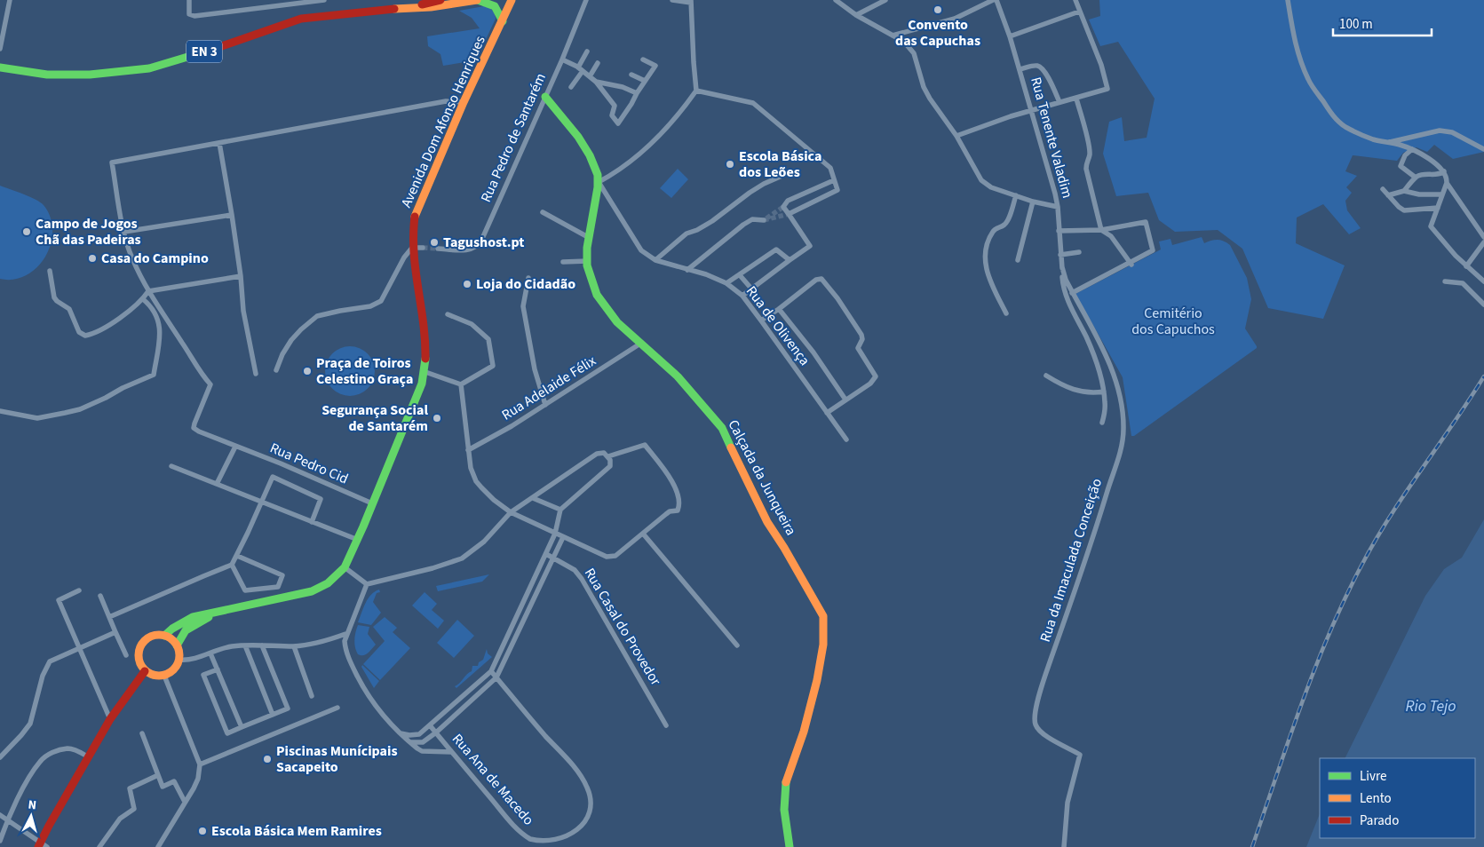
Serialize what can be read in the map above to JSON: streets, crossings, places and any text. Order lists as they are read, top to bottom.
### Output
{
  "streets": {
    "main road": ["EN 3", "Avenida Dom Afonso Henriques", "Calçada da Junqueira"],
    "street": [
      "Rua Pedro de Santarém",
      "Rua Tenente Valadim",
      "Rua de Olivença",
      "Rua Adelaide Félix",
      "Rua Pedro Cid",
      "Rua da Imaculada Conceição",
      "Rua Casal do Provedor",
      "Rua Ana de Macedo"
    ]
  },
  "crossings": [
    ["Avenida Dom Afonso Henriques", "Rua Pedro Cid"],
    ["Rua Tenente Valadim", "Rua da Imaculada Conceição"],
    ["Rua de Olivença", "Calçada da Junqueira"],
    ["Rua Adelaide Félix", "Calçada da Junqueira"]
  ],
  "water": ["Rio Tejo"],
  "parks": ["Cemitério dos Capuchos"],
  "places": [
    "Convento das Capuchas",
    "Escola Básica dos Leões",
    "Campo de Jogos Chã das Padeiras",
    "Tagushost.pt",
    "Casa do Campino",
    "Loja do Cidadão",
    "Praça de Toiros Celestino Graça",
    "Segurança Social de Santarém",
    "Piscinas Munícipais Sacapeito",
    "Escola Básica Mem Ramires"
  ],
  "legend": ["Livre", "Lento", "Parado"],
  "scale_bar": "100 m",
  "north": "top"
}
